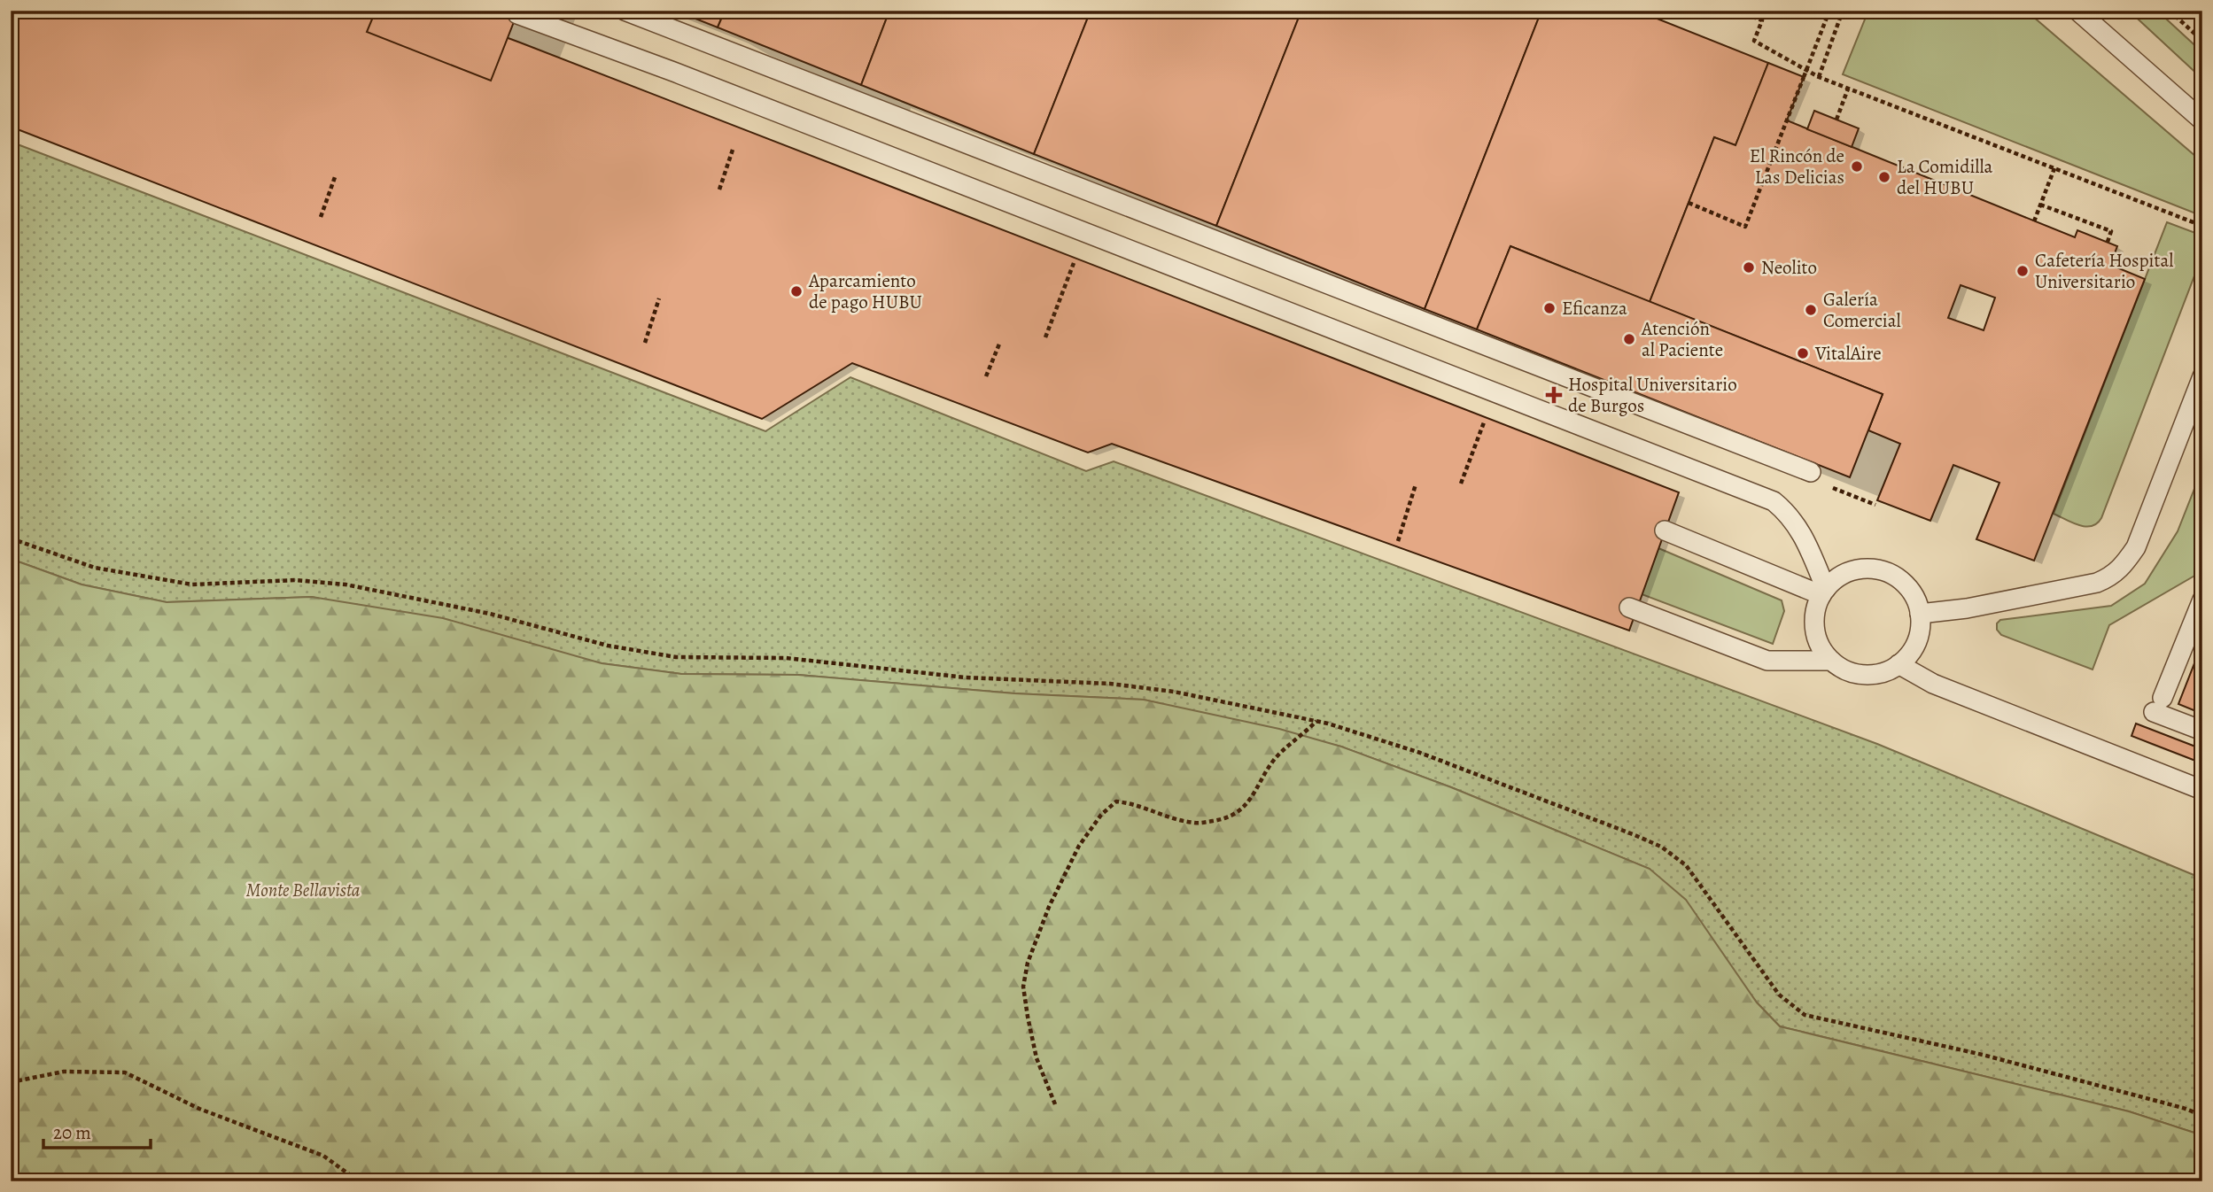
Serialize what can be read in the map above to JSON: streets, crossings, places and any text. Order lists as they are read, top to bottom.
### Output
{
  "parks": ["Monte Bellavista"],
  "places": {
    "other": [
      "El Rincón de Las Delicias",
      "La Comidilla del HUBU",
      "Neolito",
      "Cafetería Hospital Universitario",
      "Aparcamiento de pago HUBU",
      "Eficanza",
      "Galería Comercial",
      "Atención al Paciente",
      "VitalAire"
    ],
    "health": ["Hospital Universitario de Burgos"]
  },
  "scale_bar": "20 m"
}
